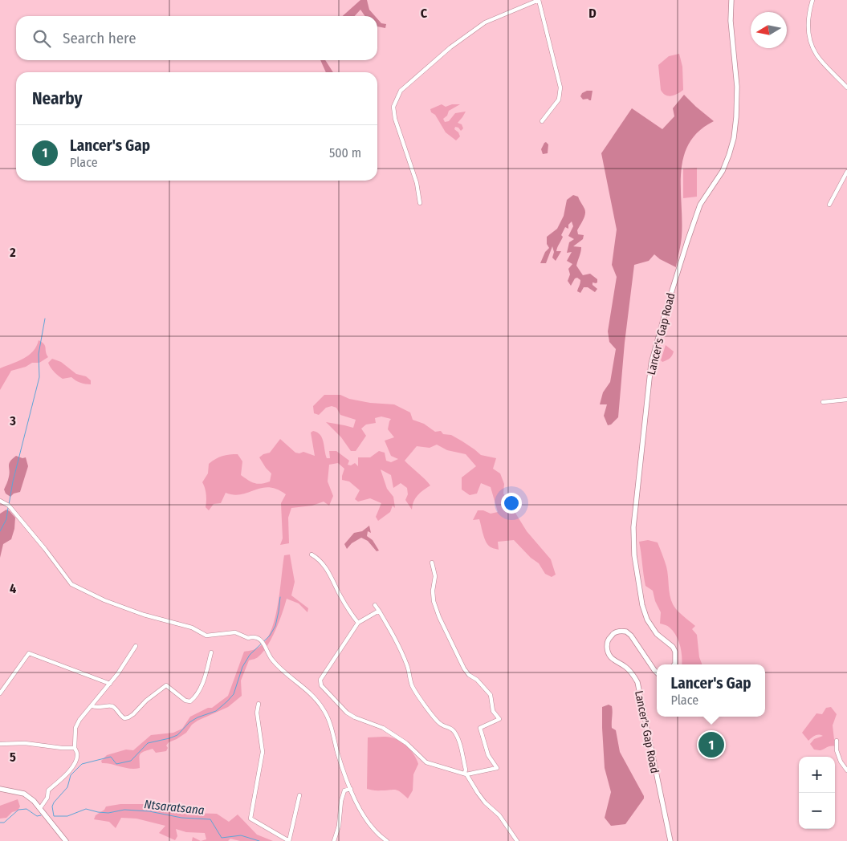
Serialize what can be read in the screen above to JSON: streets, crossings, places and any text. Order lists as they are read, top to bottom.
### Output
{
  "streets": {
    "main road": ["Lancer's Gap Road"]
  },
  "water": ["Ntsaratsana"],
  "north": "left",
  "page": {
    "search": "Search here",
    "heading": "Nearby",
    "list": [
      {
        "mark": "1",
        "name": "Lancer's Gap",
        "note": "Place",
        "value": "500 m"
      }
    ],
    "popup": ["Lancer's Gap", "Place"],
    "pins": "1",
    "map_buttons": ["+", "−"]
  },
  "grid": {
    "columns": ["C", "D"],
    "rows": [
      "2",
      "3",
      "4",
      "5"
    ]
  }
}
